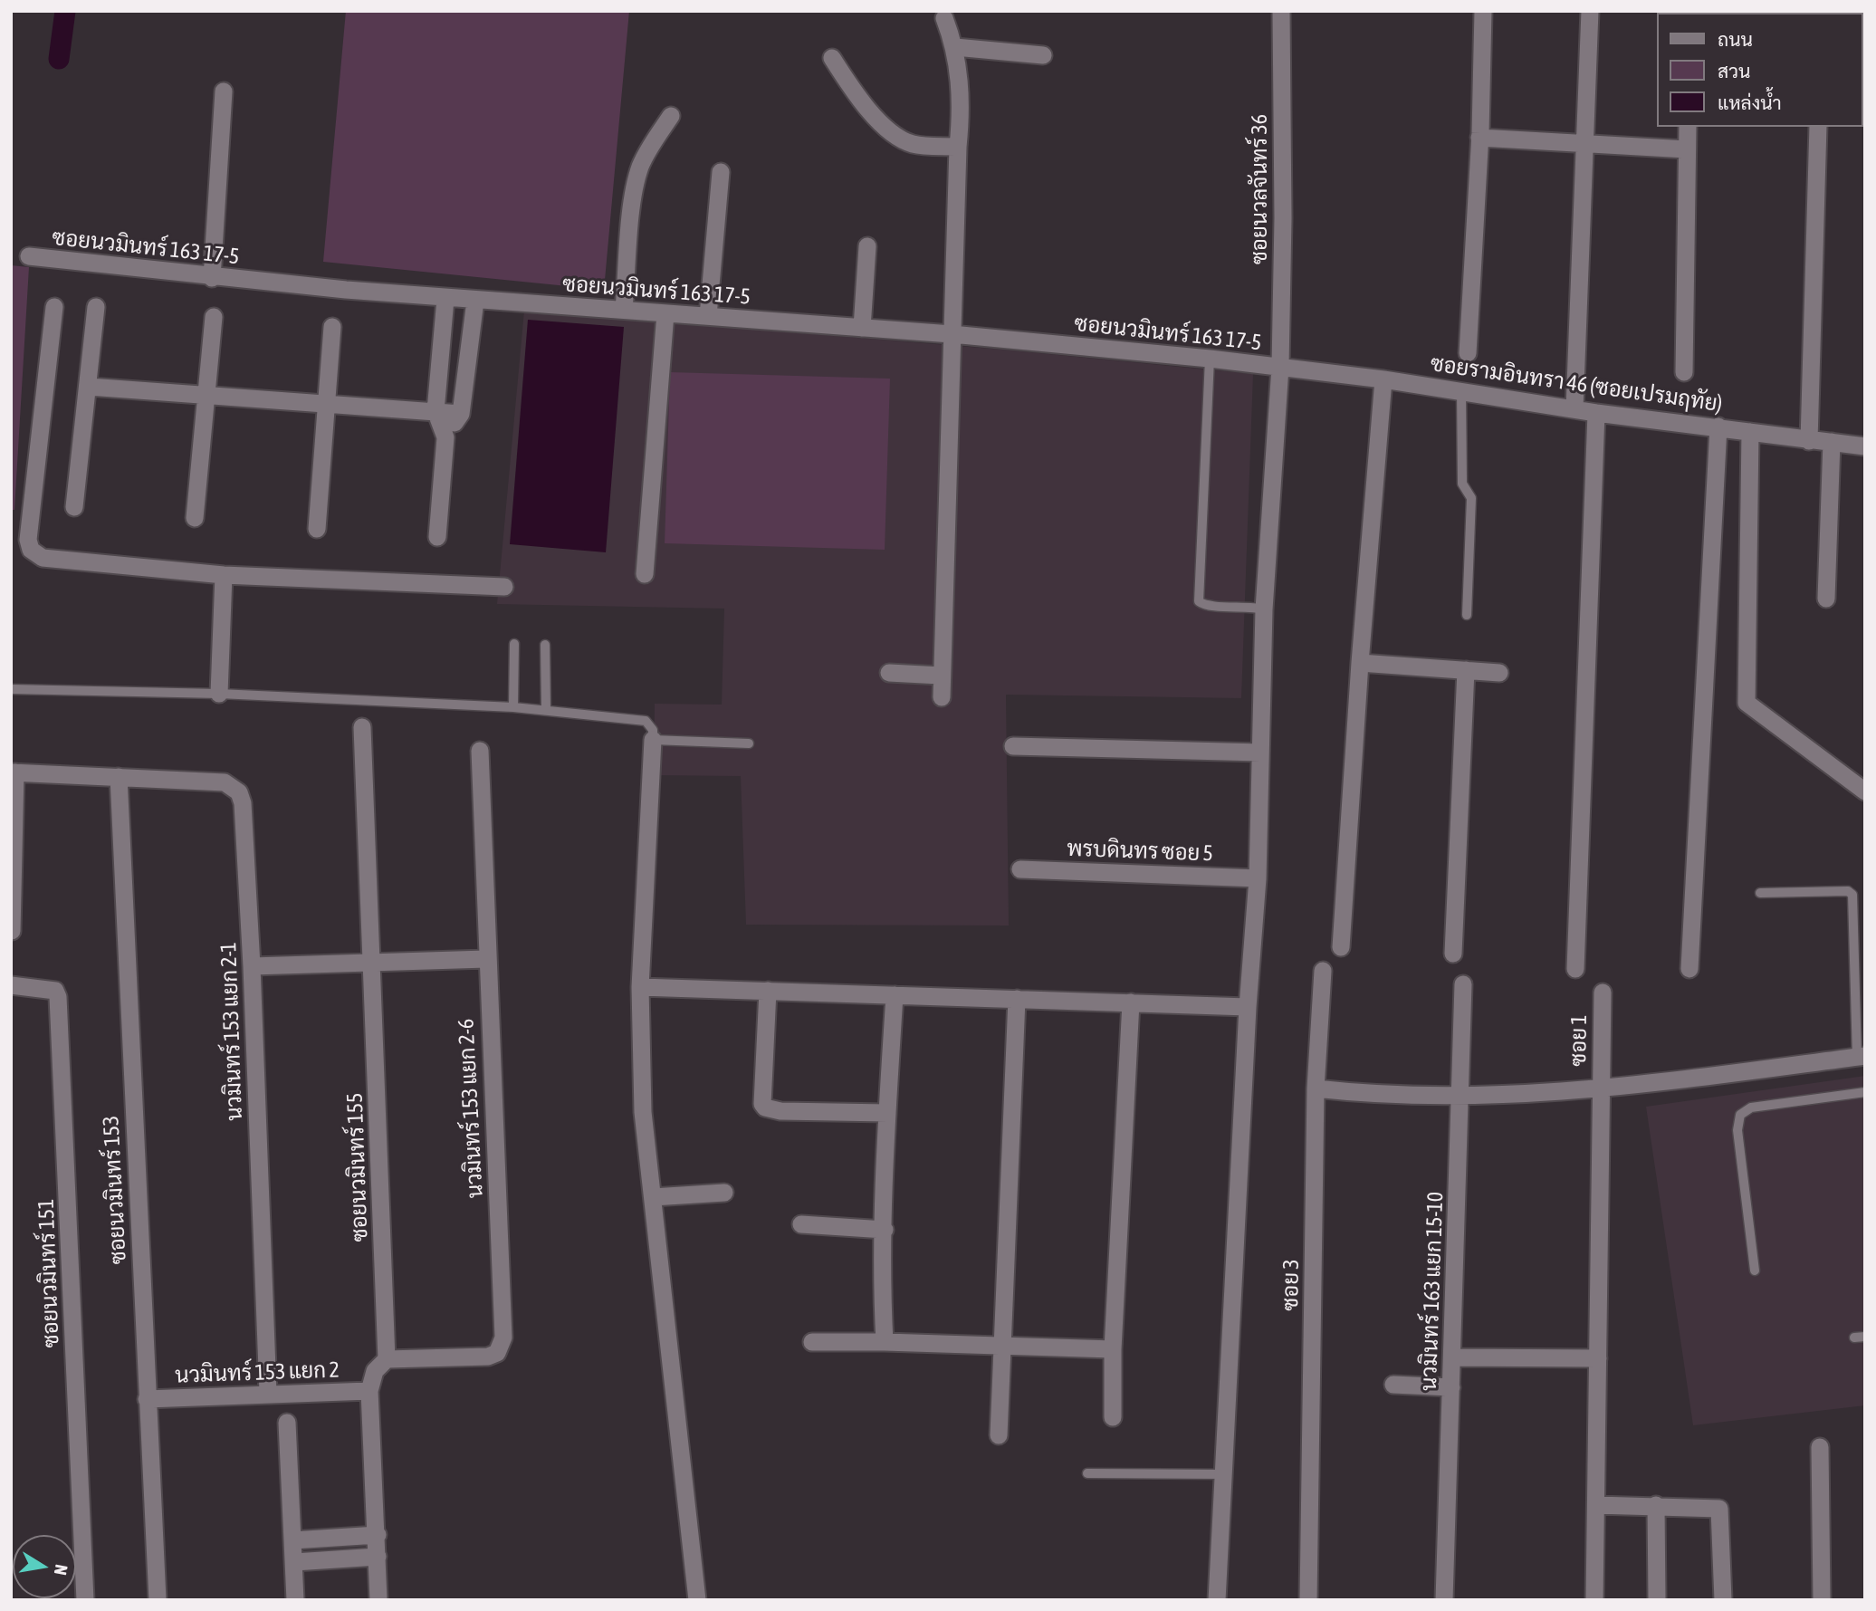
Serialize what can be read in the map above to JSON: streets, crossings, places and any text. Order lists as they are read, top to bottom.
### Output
{
  "streets": {
    "street": [
      "ซอยนวลจันทร์ 36",
      "ซอยนวมินทร์ 163 17-5",
      "ซอยรามอินทรา 46 (ซอยเปรมฤทัย)",
      "พรบดินทร ซอย 5",
      "นวมินทร์ 153 แยก 2-1",
      "ซอย 1",
      "นวมินทร์ 153 แยก 2-6",
      "ซอยนวมินทร์ 155",
      "ซอยนวมินทร์ 153",
      "ซอยนวมินทร์ 151",
      "ซอย 3",
      "นวมินทร์ 163 แยก 15-10",
      "นวมินทร์ 153 แยก 2"
    ]
  },
  "crossings": [
    ["ซอยนวลจันทร์ 36", "ซอยนวมินทร์ 163 17-5"],
    ["ซอยนวลจันทร์ 36", "ซอยรามอินทรา 46 (ซอยเปรมฤทัย)"],
    ["ซอยนวลจันทร์ 36", "พรบดินทร ซอย 5"],
    ["ซอยนวมินทร์ 163 17-5", "ซอยรามอินทรา 46 (ซอยเปรมฤทัย)"],
    ["นวมินทร์ 153 แยก 2-1", "ซอยนวมินทร์ 153"],
    ["นวมินทร์ 153 แยก 2-1", "นวมินทร์ 153 แยก 2"],
    ["นวมินทร์ 153 แยก 2-6", "ซอยนวมินทร์ 155"],
    ["ซอยนวมินทร์ 153", "นวมินทร์ 153 แยก 2"]
  ],
  "legend": ["ถนน", "สวน", "แหล่งน้ำ"],
  "north": "right"
}
